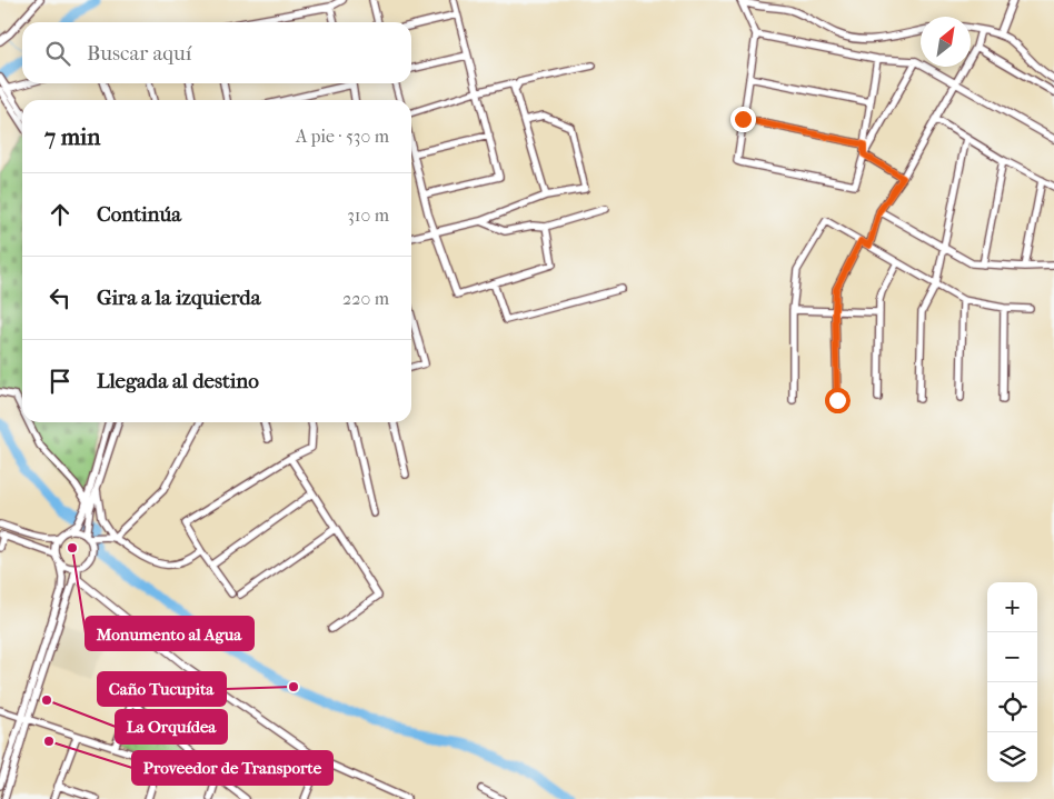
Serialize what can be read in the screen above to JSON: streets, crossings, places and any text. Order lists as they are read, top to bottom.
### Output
{
  "places": [
    "Monumento al Agua",
    "Caño Tucupita",
    "La Orquídea",
    "Proveedor de Transporte"
  ],
  "north": "top right",
  "page": {
    "search": "Buscar aquí",
    "heading": ["7 min", "A pie · 530 m"],
    "list": [
      ["Continúa", "310 m"],
      ["Gira a la izquierda", "220 m"],
      "Llegada al destino"
    ],
    "map_buttons": ["+", "−"]
  }
}
